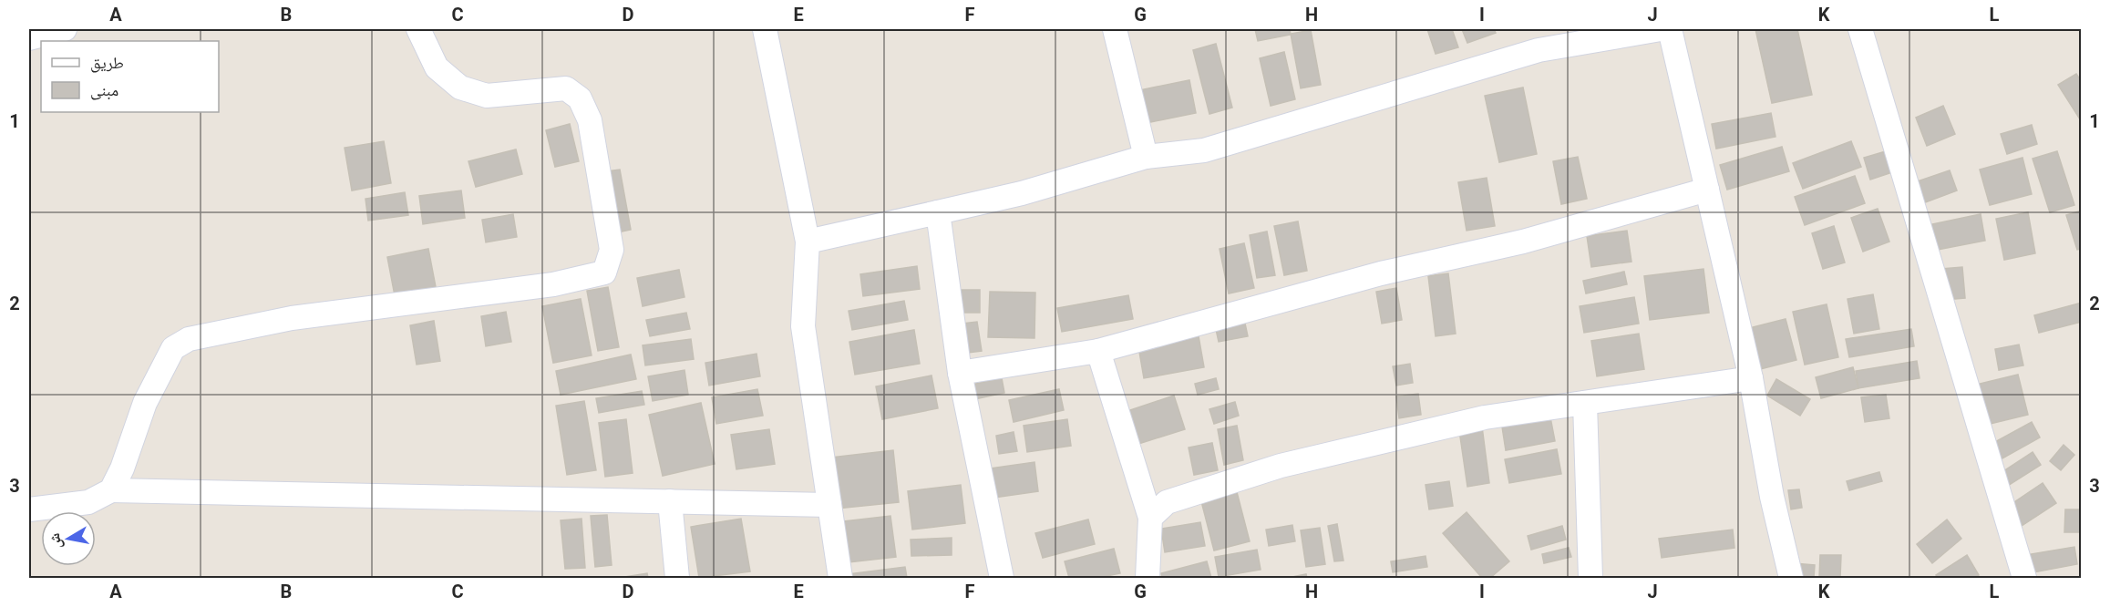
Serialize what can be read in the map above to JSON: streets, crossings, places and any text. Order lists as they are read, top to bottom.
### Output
{
  "legend": ["طريق", "مبنى"],
  "north": "left",
  "grid": {
    "columns": [
      "A",
      "B",
      "C",
      "D",
      "E",
      "F",
      "G",
      "H",
      "I",
      "J",
      "K",
      "L"
    ],
    "rows": ["1", "2", "3"]
  }
}
